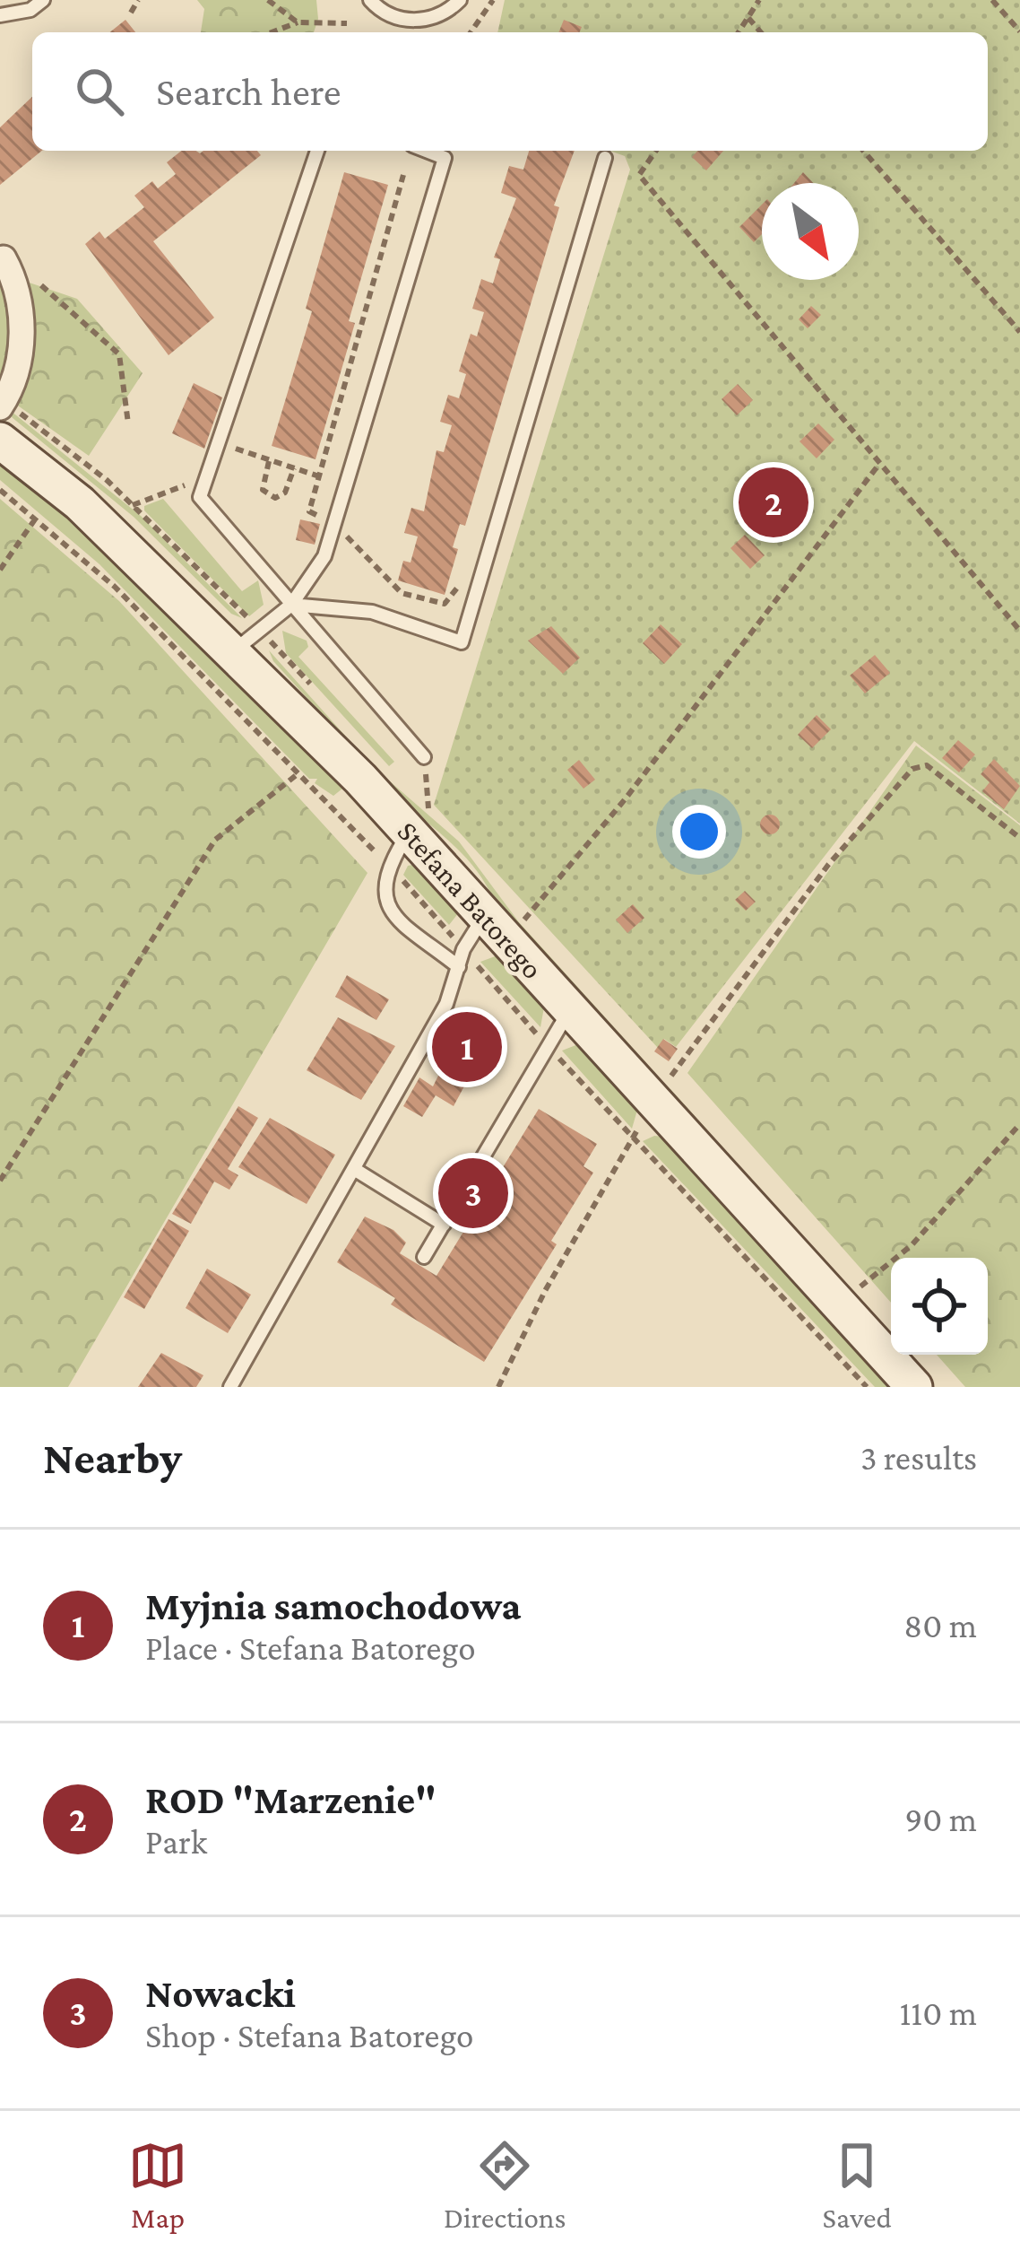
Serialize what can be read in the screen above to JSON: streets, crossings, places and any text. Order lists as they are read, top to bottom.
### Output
{
  "streets": {
    "main road": ["Stefana Batorego"]
  },
  "north": "bottom right",
  "page": {
    "search": "Search here",
    "pins": ["2", "1", "3"],
    "heading": ["Nearby", "3 results"],
    "list": [
      {
        "mark": "1",
        "name": "Myjnia samochodowa",
        "note": "Place · Stefana Batorego",
        "value": "80 m"
      },
      {
        "mark": "2",
        "name": "ROD \"Marzenie\"",
        "note": "Park",
        "value": "90 m"
      },
      {
        "mark": "3",
        "name": "Nowacki",
        "note": "Shop · Stefana Batorego",
        "value": "110 m"
      }
    ],
    "nav": ["Map", "Directions", "Saved"]
  }
}
